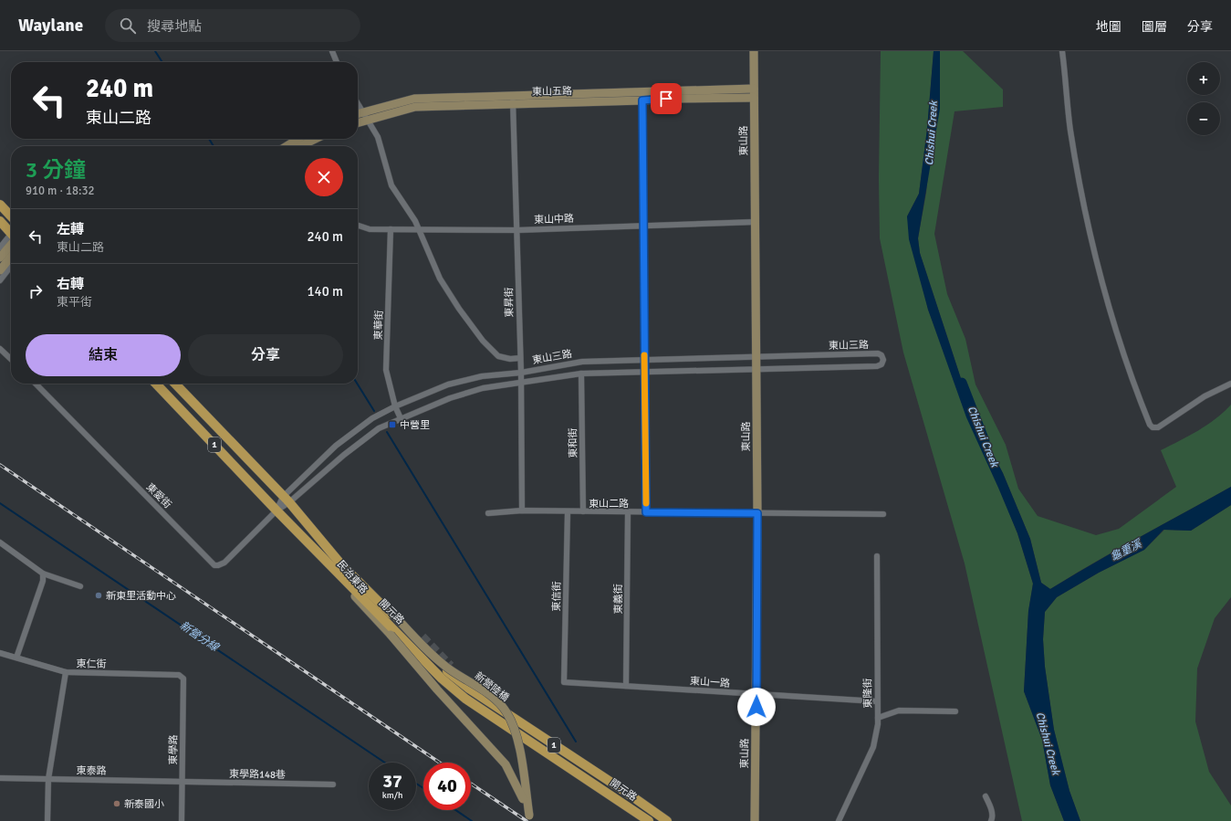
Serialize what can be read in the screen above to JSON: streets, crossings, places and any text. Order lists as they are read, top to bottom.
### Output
{
  "streets": {
    "main road": ["1", "開元路"],
    "street": [
      "東山五路",
      "東山路",
      "東山中路",
      "東昇街",
      "東華街",
      "東山三路",
      "東和街",
      "東愛街",
      "東山二路",
      "民治東路",
      "東信街",
      "東義街",
      "東仁街",
      "東山一路",
      "新營陸橋",
      "東隆街",
      "東學路",
      "東泰路",
      "東學路148巷"
    ]
  },
  "crossings": [
    ["東山五路", "東山路"],
    ["東山五路", "東昇街"],
    ["東山五路", "東山三路"],
    ["東山路", "東山中路"],
    ["東山路", "東山三路"],
    ["東山路", "東山二路"],
    ["東山路", "東山一路"],
    ["東山中路", "東昇街"],
    ["東山中路", "東華街"],
    ["東山中路", "東山三路"],
    ["東昇街", "東山三路"],
    ["東昇街", "東山二路"],
    ["東華街", "東山三路"],
    ["東山三路", "東和街"],
    ["東山三路", "東愛街"],
    ["東山三路", "開元路"],
    ["東和街", "東山二路"],
    ["東愛街", "開元路"],
    ["東山二路", "東信街"],
    ["東山二路", "東義街"],
    ["民治東路", "開元路"],
    ["民治東路", "新營陸橋"],
    ["東信街", "東山一路"],
    ["東義街", "東山一路"],
    ["開元路", "新營陸橋"],
    ["東仁街", "東學路"],
    ["東山一路", "東隆街"],
    ["東學路", "東泰路"],
    ["東學路", "東學路148巷"],
    ["東泰路", "東學路148巷"]
  ],
  "water": ["Chishui Creek", "龜重溪", "新營分線"],
  "places": {
    "transit": ["中營里"],
    "other": ["新東里活動中心", "新泰國小"]
  },
  "page": {
    "header": "Waylane",
    "search": "搜尋地點",
    "nav": ["地圖", "圖層", "分享"],
    "map_buttons": ["+", "−"],
    "turn": ["240 m", "東山二路"],
    "heading": ["3 分鐘", "910 m · 18:32"],
    "list": [
      {
        "name": "左轉",
        "note": "東山二路",
        "value": "240 m"
      },
      {
        "name": "右轉",
        "note": "東平街",
        "value": "140 m"
      }
    ],
    "buttons": ["結束", "分享"],
    "speed": "37 km/h",
    "limit": "40"
  }
}
